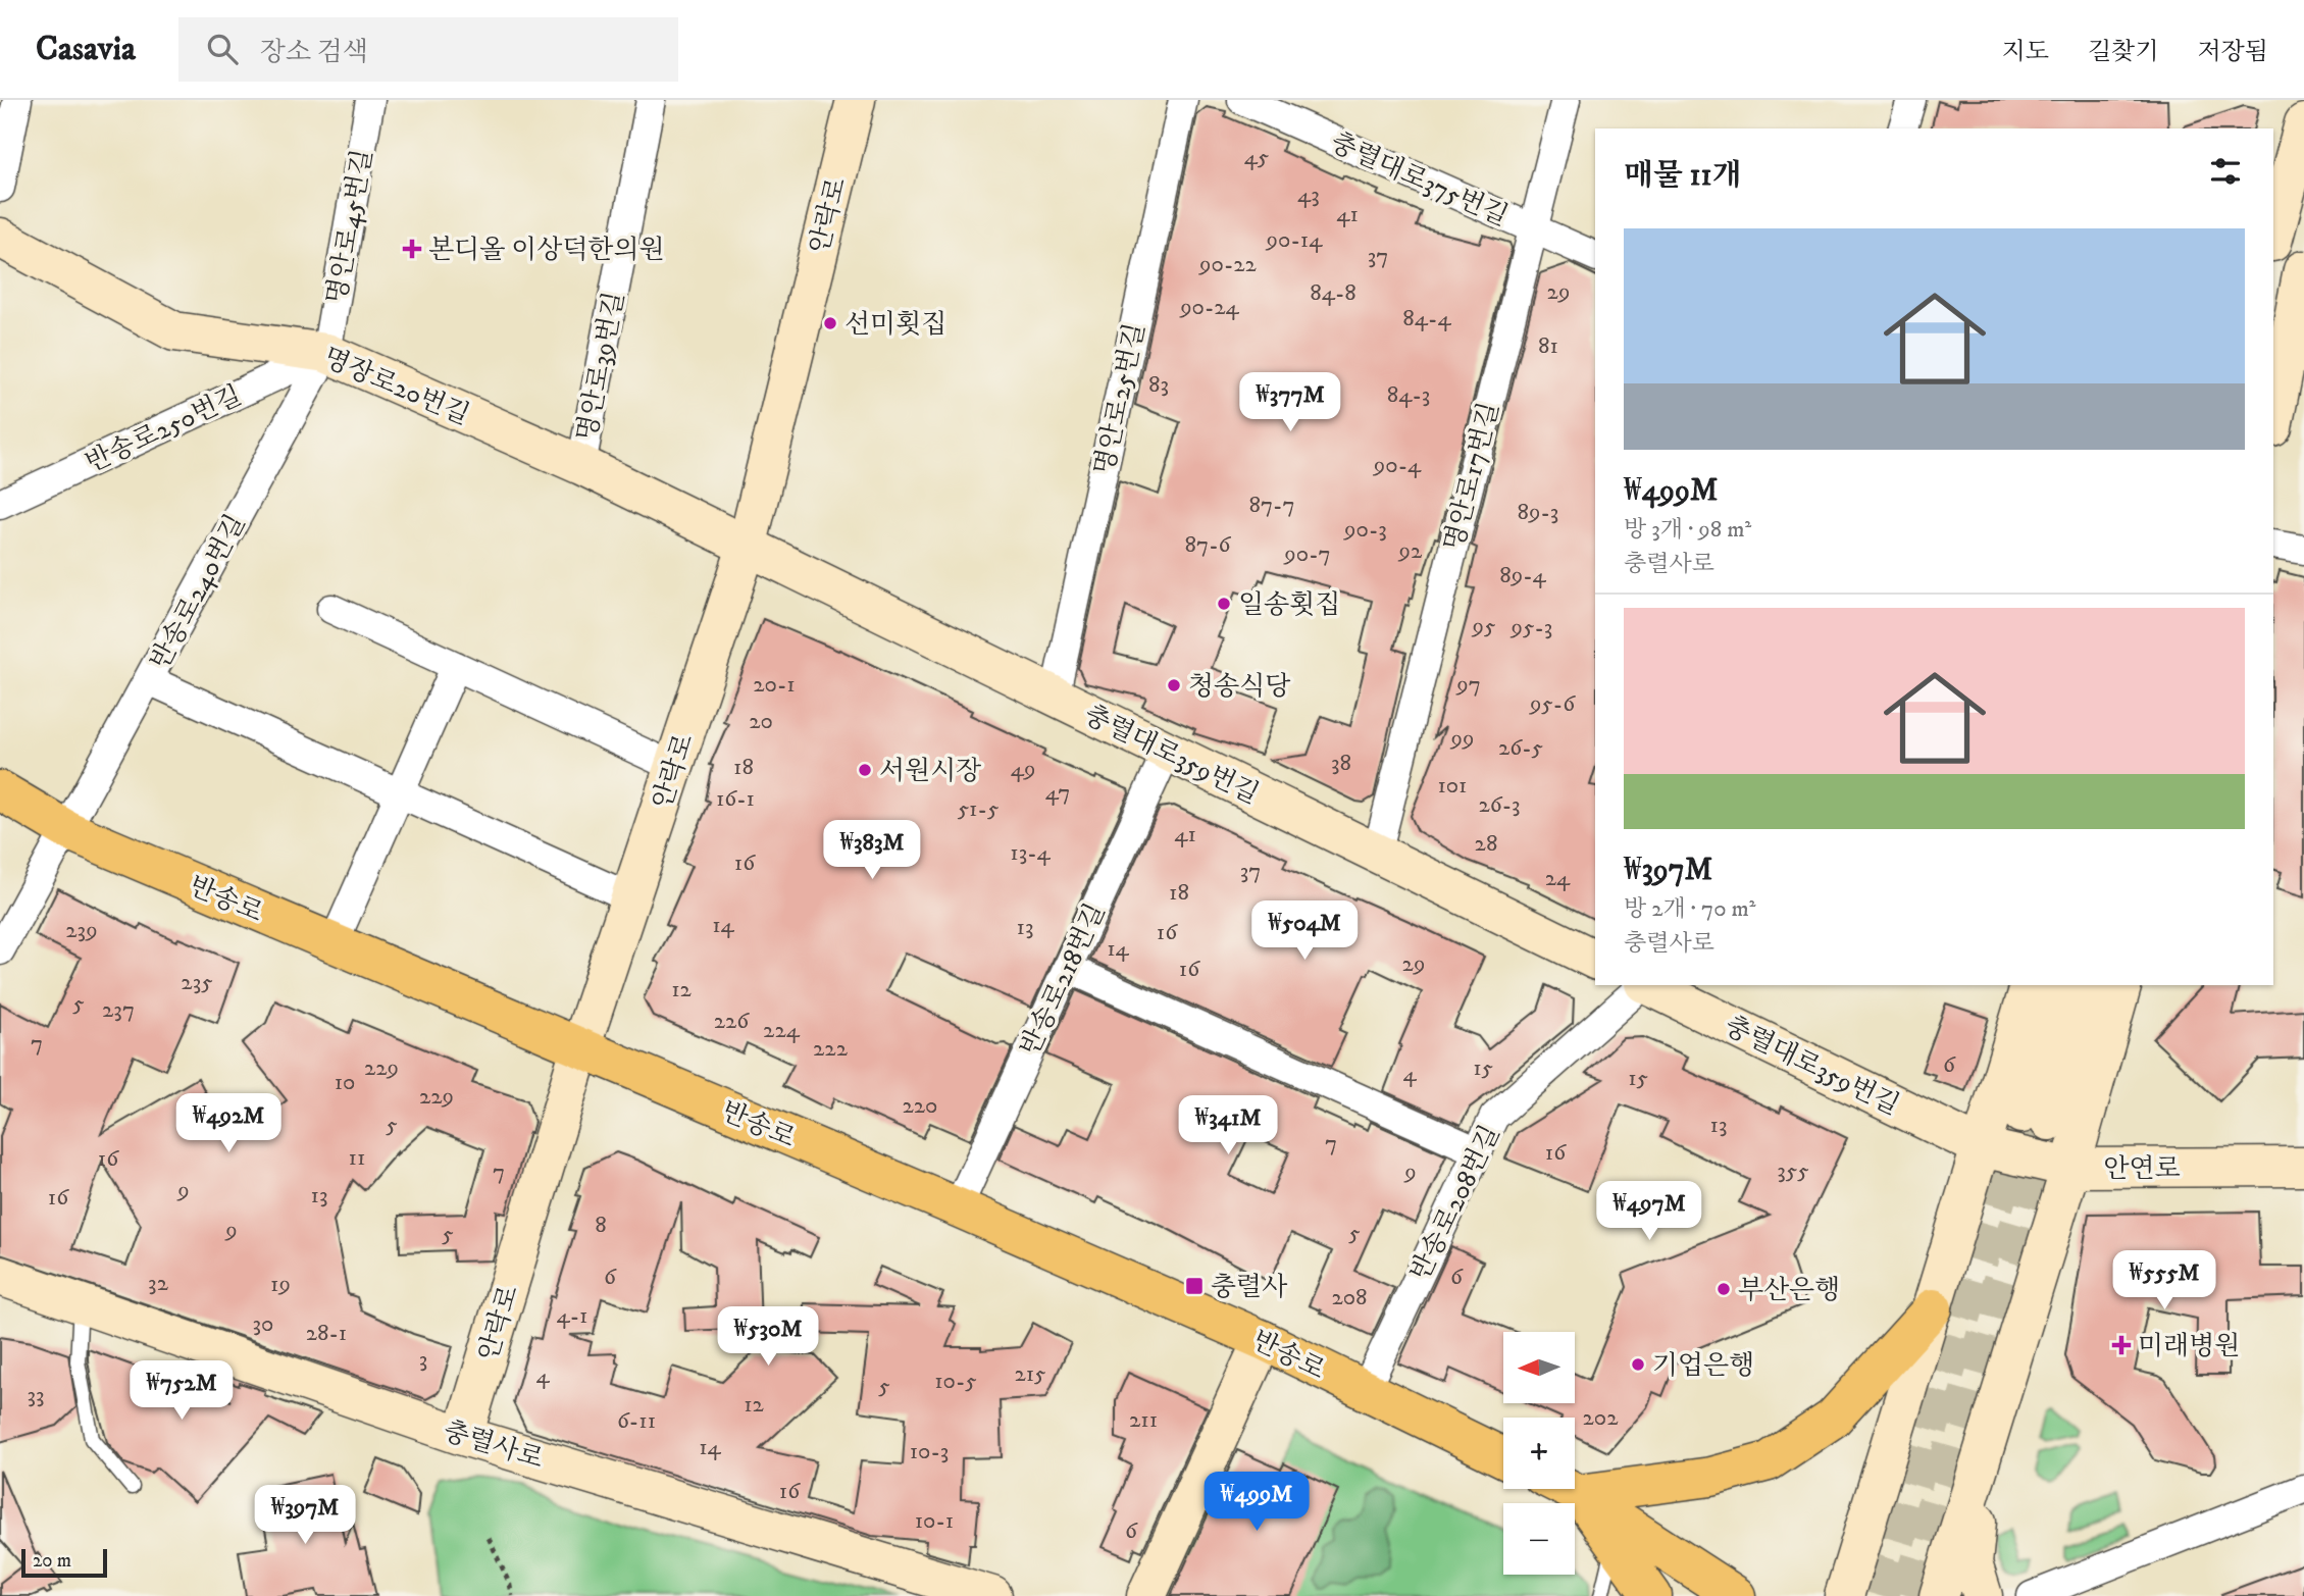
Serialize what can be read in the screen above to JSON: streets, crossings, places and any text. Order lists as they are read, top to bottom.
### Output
{
  "streets": {
    "main road": [
      "안락로",
      "명장로20번길",
      "충렬대로359번길",
      "반송로",
      "안연로",
      "충렬사로"
    ],
    "street": [
      "충렬대로375번길",
      "명안로45번길",
      "명안로39번길",
      "명안로25번길",
      "반송로250번길",
      "명안로17번길",
      "반송로240번길",
      "반송로218번길",
      "반송로208번길"
    ]
  },
  "crossings": [
    ["충렬대로375번길", "명안로17번길"],
    ["안락로", "명장로20번길"],
    ["안락로", "충렬대로359번길"],
    ["안락로", "반송로"],
    ["안락로", "충렬사로"],
    ["명안로45번길", "명장로20번길"],
    ["명안로45번길", "반송로250번길"],
    ["명안로45번길", "반송로240번길"],
    ["명안로39번길", "명장로20번길"],
    ["명장로20번길", "반송로250번길"],
    ["명장로20번길", "반송로240번길"],
    ["명장로20번길", "충렬대로359번길"],
    ["명안로25번길", "충렬대로359번길"],
    ["반송로250번길", "반송로240번길"],
    ["명안로17번길", "충렬대로359번길"],
    ["반송로240번길", "반송로"],
    ["충렬대로359번길", "반송로218번길"],
    ["충렬대로359번길", "안연로"],
    ["반송로", "반송로218번길"],
    ["반송로", "반송로208번길"]
  ],
  "places": {
    "health": ["본디올 이상덕한의원", "미래병원"],
    "other": [
      "선미횟집",
      "일송횟집",
      "청송식당",
      "서원시장",
      "부산은행",
      "기업은행"
    ],
    "transit": ["충렬사"]
  },
  "house_numbers": [
    "45",
    "43",
    "41",
    "90-14",
    "37",
    "90-22",
    "29",
    "84-8",
    "90-24",
    "84-4",
    "81",
    "83",
    "84-3",
    "90-4",
    "87-7",
    "89-3",
    "90-3",
    "87-6",
    "92",
    "90-7",
    "89-4",
    "95",
    "95-3",
    "20-1",
    "97",
    "95-6",
    "20",
    "99",
    "26-5",
    "38",
    "18",
    "49",
    "101",
    "47",
    "16-1",
    "26-3",
    "51-5",
    "41",
    "28",
    "13-4",
    "16",
    "37",
    "24",
    "18",
    "14",
    "13",
    "239",
    "16",
    "14",
    "29",
    "16",
    "235",
    "12",
    "5",
    "237",
    "226",
    "224",
    "7",
    "222",
    "6",
    "229",
    "15",
    "4",
    "15",
    "10",
    "229",
    "220",
    "5",
    "13",
    "7",
    "16",
    "11",
    "16",
    "355",
    "7",
    "9",
    "9",
    "13",
    "16",
    "8",
    "9",
    "5",
    "5",
    "6",
    "6",
    "32",
    "19",
    "208",
    "4-1",
    "30",
    "28-1",
    "3",
    "215",
    "4",
    "10-5",
    "5",
    "33",
    "12",
    "202",
    "211",
    "6-11",
    "14",
    "10-3",
    "16",
    "10-1",
    "6"
  ],
  "scale_bar": "20 m",
  "north": "left",
  "page": {
    "header": "Casavia",
    "search": "장소 검색",
    "nav": ["지도", "길찾기", "저장됨"],
    "heading": "매물 11개",
    "list": [
      {
        "name": "₩499M",
        "note": "방 3개 · 98 m² · 충렬사로"
      },
      {
        "name": "₩397M",
        "note": "방 2개 · 70 m² · 충렬사로"
      }
    ],
    "price": [
      "₩377M",
      "₩383M",
      "₩504M",
      "₩492M",
      "₩341M",
      "₩497M",
      "₩555M",
      "₩530M",
      "₩752M",
      "₩499M",
      "₩397M"
    ],
    "map_buttons": ["+", "−"],
    "scale": "20 m"
  }
}
